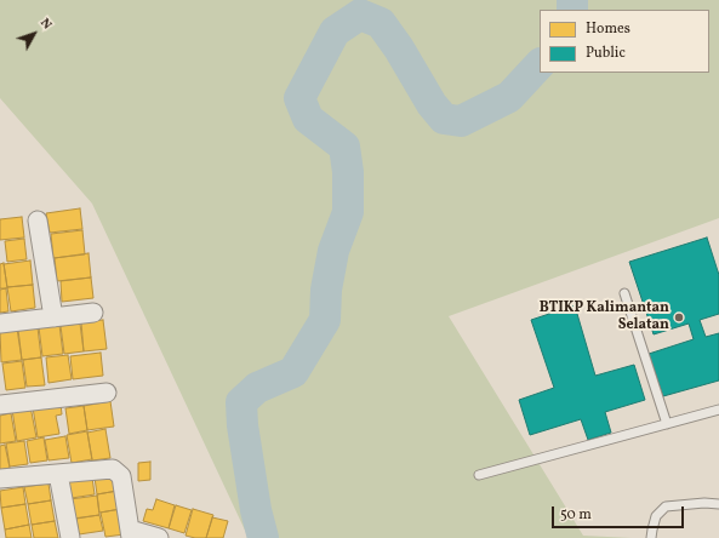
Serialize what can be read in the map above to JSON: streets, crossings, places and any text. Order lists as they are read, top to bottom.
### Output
{
  "places": ["BTIKP Kalimantan Selatan"],
  "legend": ["Homes", "Public"],
  "scale_bar": "50 m",
  "north": "top right"
}
